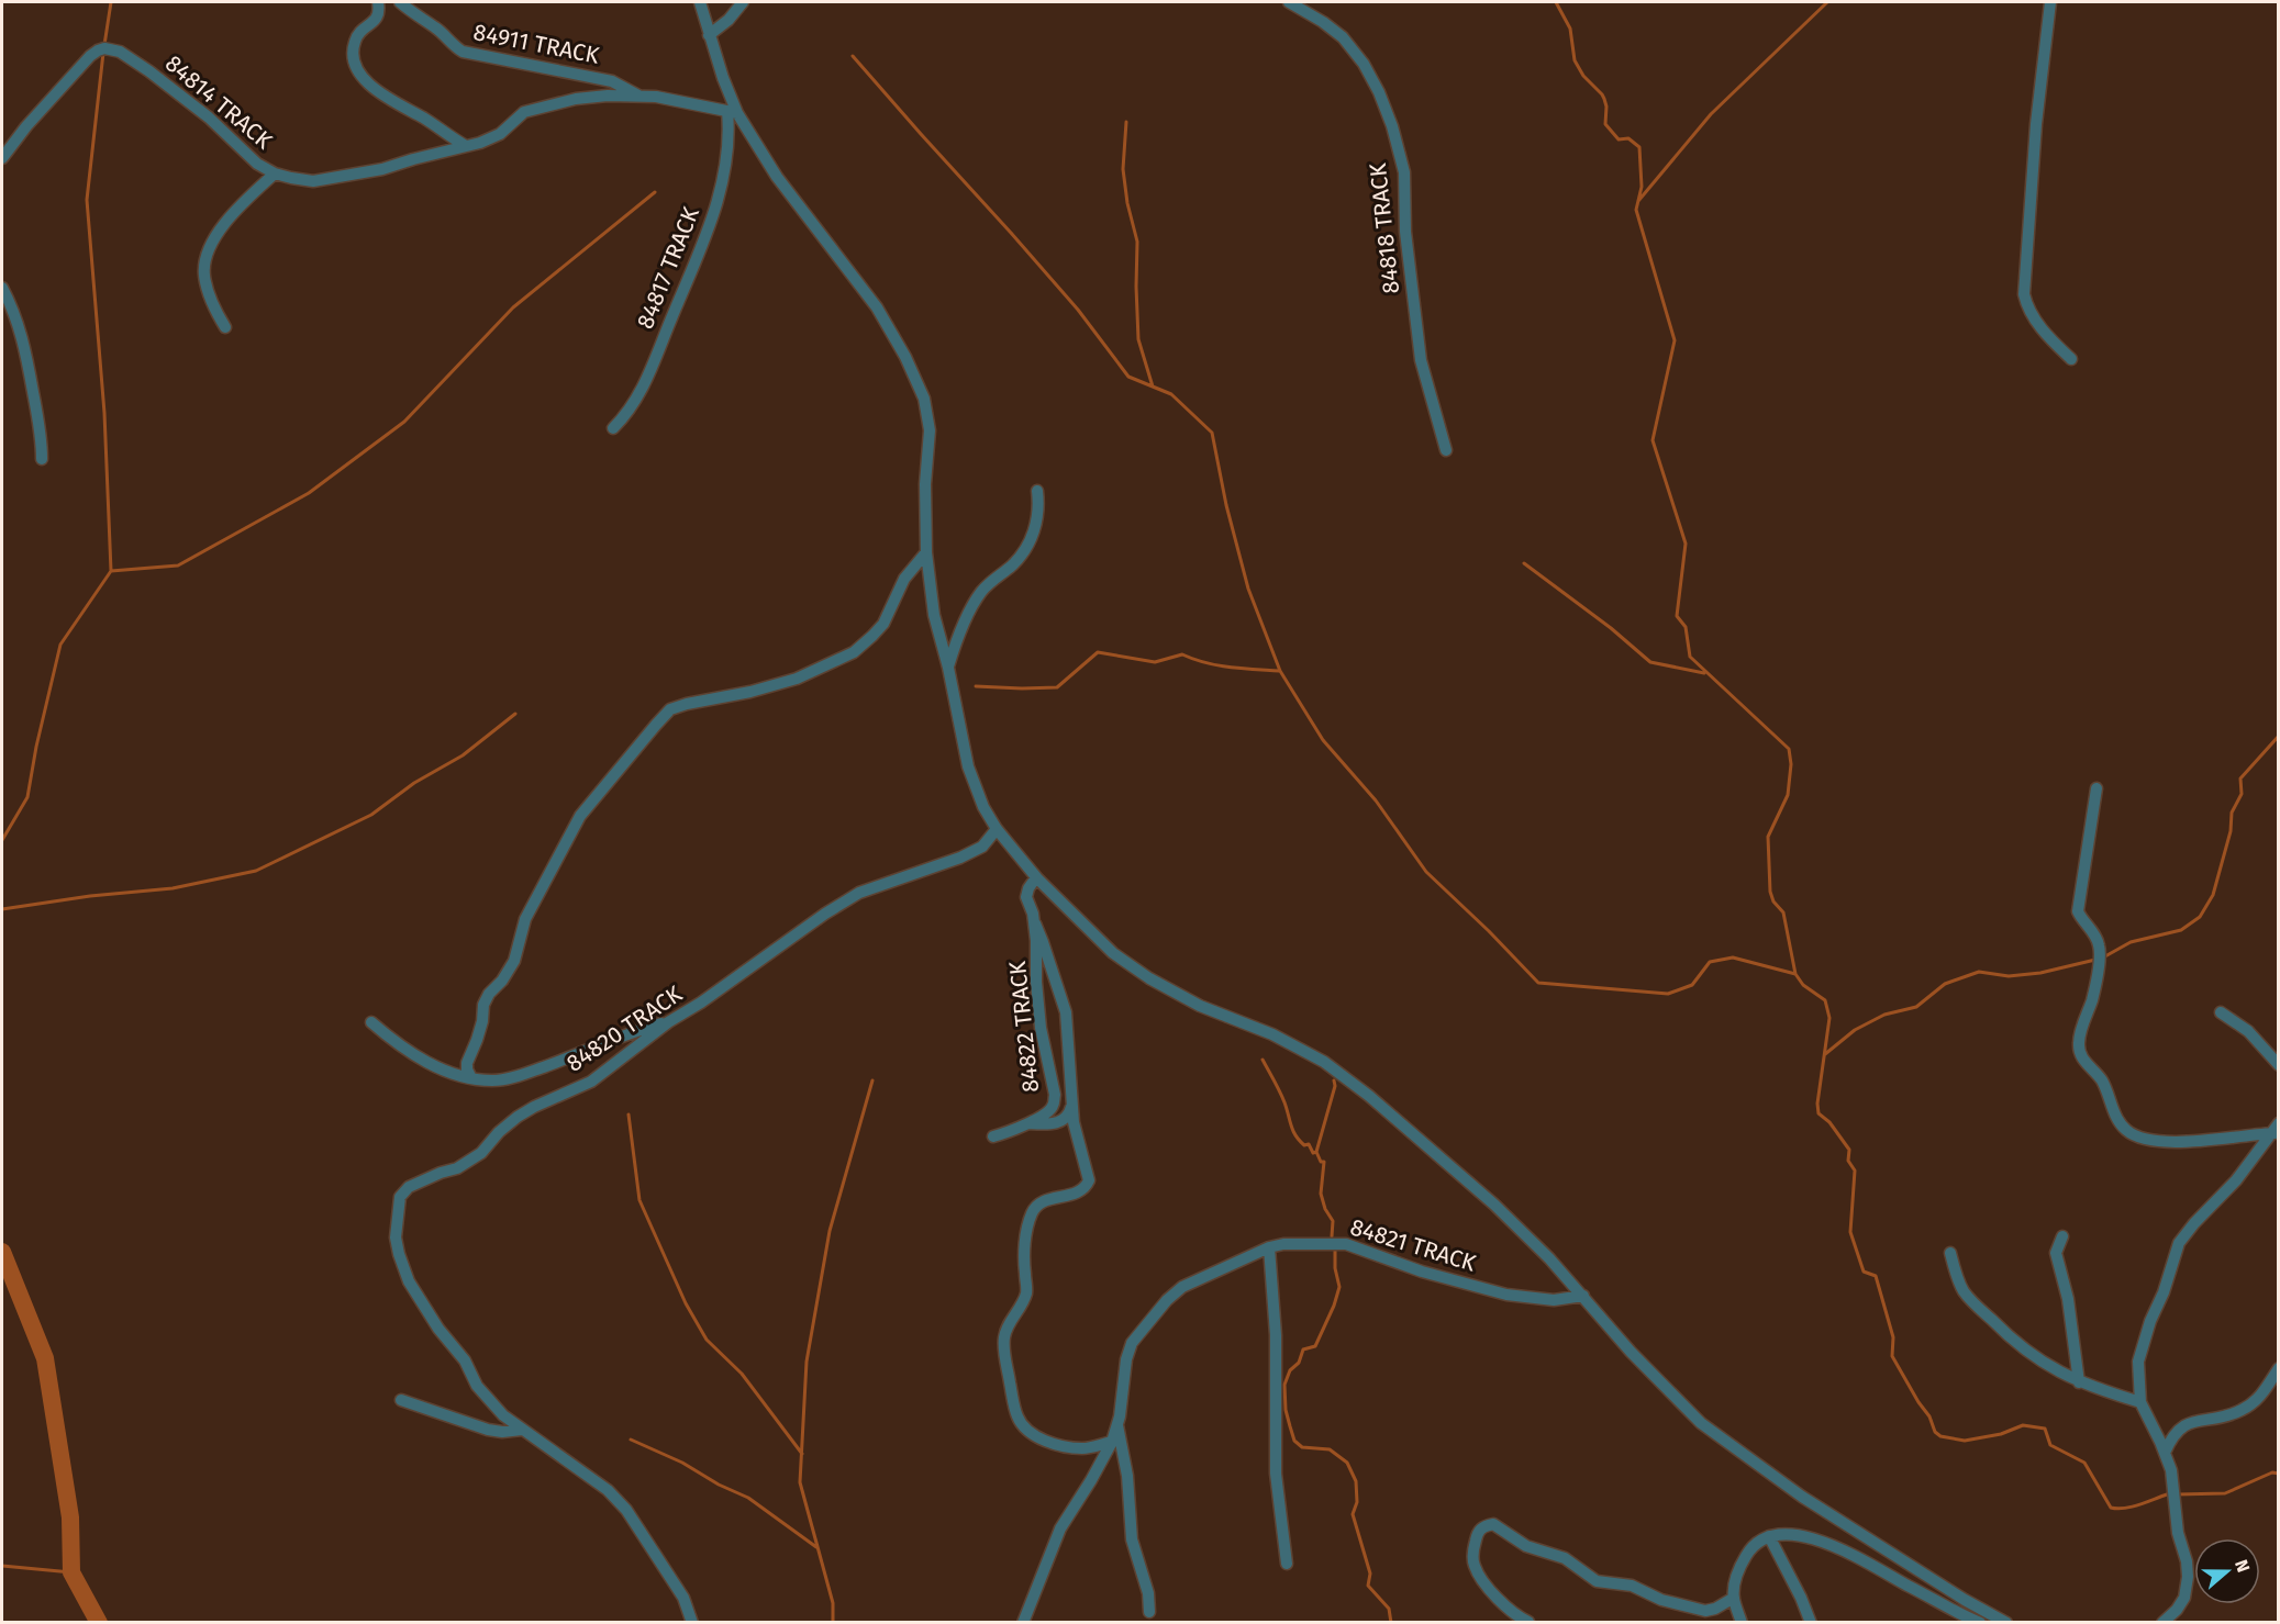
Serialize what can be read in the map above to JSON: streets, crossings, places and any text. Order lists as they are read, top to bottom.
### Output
{
  "streets": {
    "street": [
      "84911 TRACK",
      "84814 TRACK",
      "84818 TRACK",
      "84817 TRACK",
      "84822 TRACK",
      "84820 TRACK",
      "84821 TRACK"
    ]
  },
  "crossings": [
    ["84911 TRACK", "84814 TRACK"]
  ],
  "north": "right"
}
